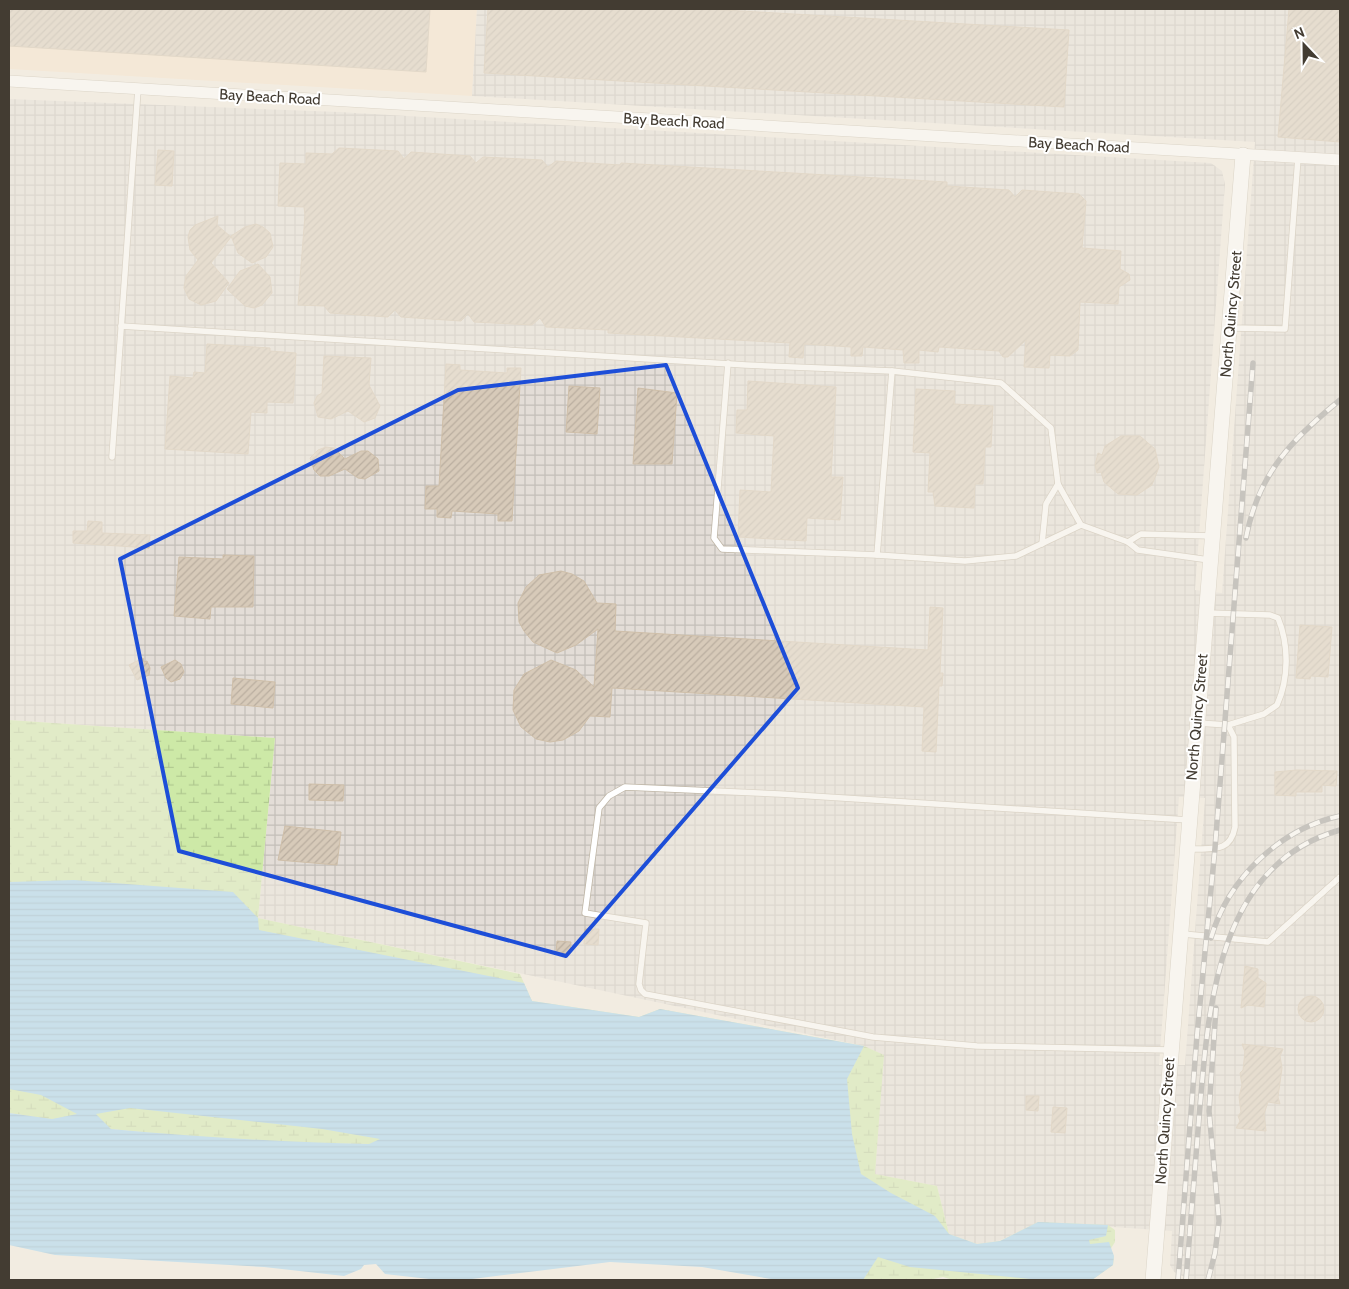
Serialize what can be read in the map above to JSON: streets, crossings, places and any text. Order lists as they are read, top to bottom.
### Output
{
  "streets": {
    "street": ["Bay Beach Road", "North Quincy Street"]
  },
  "crossings": [
    ["Bay Beach Road", "North Quincy Street"]
  ],
  "north": "top"
}
